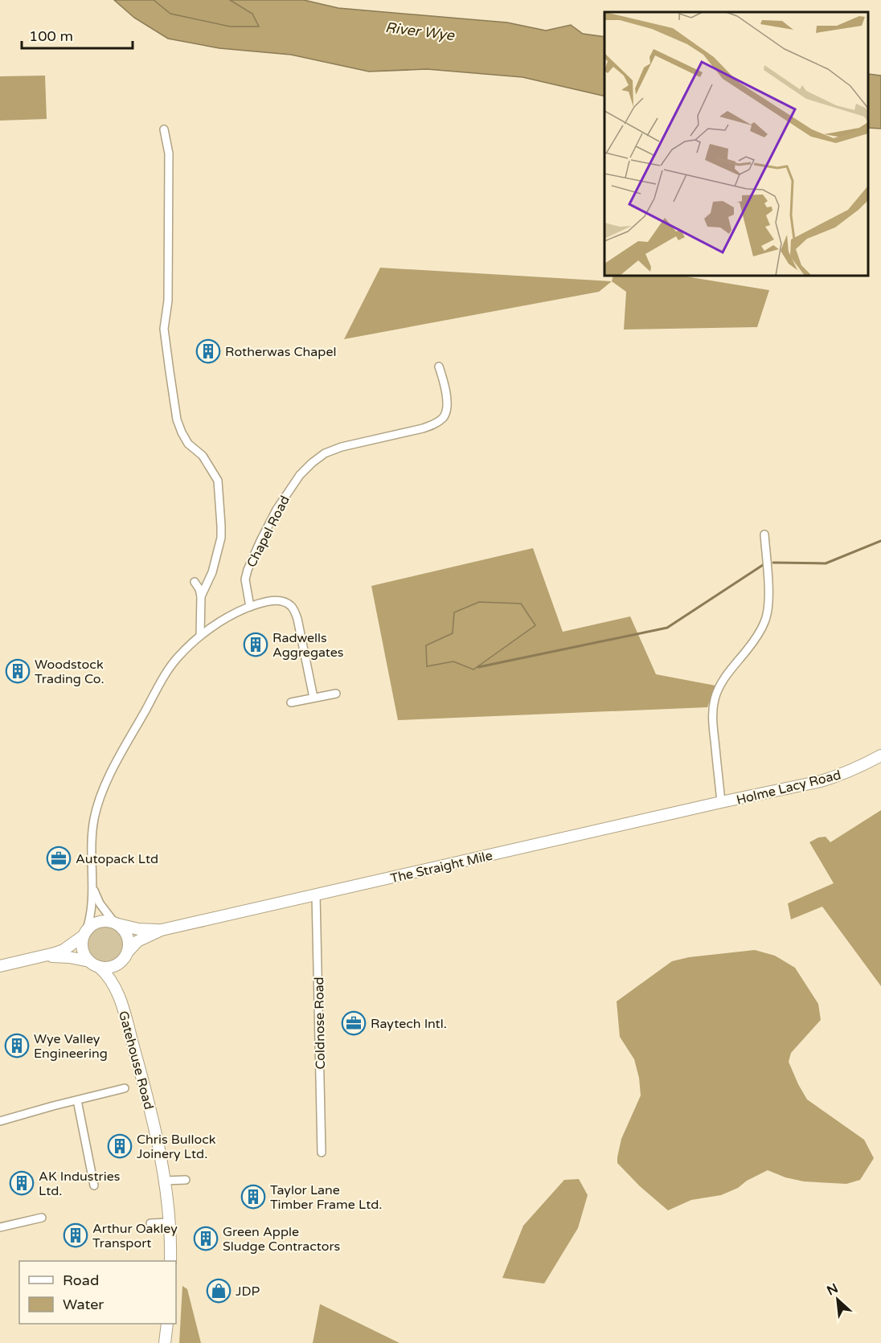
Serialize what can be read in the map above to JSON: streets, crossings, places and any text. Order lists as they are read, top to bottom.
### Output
{
  "streets": {
    "main road": ["Holme Lacy Road", "The Straight Mile", "Gatehouse Road"],
    "street": ["Chapel Road", "Coldnose Road"]
  },
  "crossings": [
    ["Holme Lacy Road", "The Straight Mile"],
    ["The Straight Mile", "Coldnose Road"],
    ["The Straight Mile", "Gatehouse Road"]
  ],
  "water": ["River Wye"],
  "places": {
    "building": [
      "Rotherwas Chapel",
      "Radwells Aggregates",
      "Woodstock Trading Co.",
      "Wye Valley Engineering",
      "Chris Bullock Joinery Ltd.",
      "AK Industries Ltd.",
      "Taylor Lane Timber Frame Ltd.",
      "Arthur Oakley Transport",
      "Green Apple Sludge Contractors"
    ],
    "office": ["Autopack Ltd", "Raytech Intl."],
    "shop": ["JDP"]
  },
  "legend": ["Road", "Water"],
  "scale_bar": "100 m",
  "north": "top left"
}
